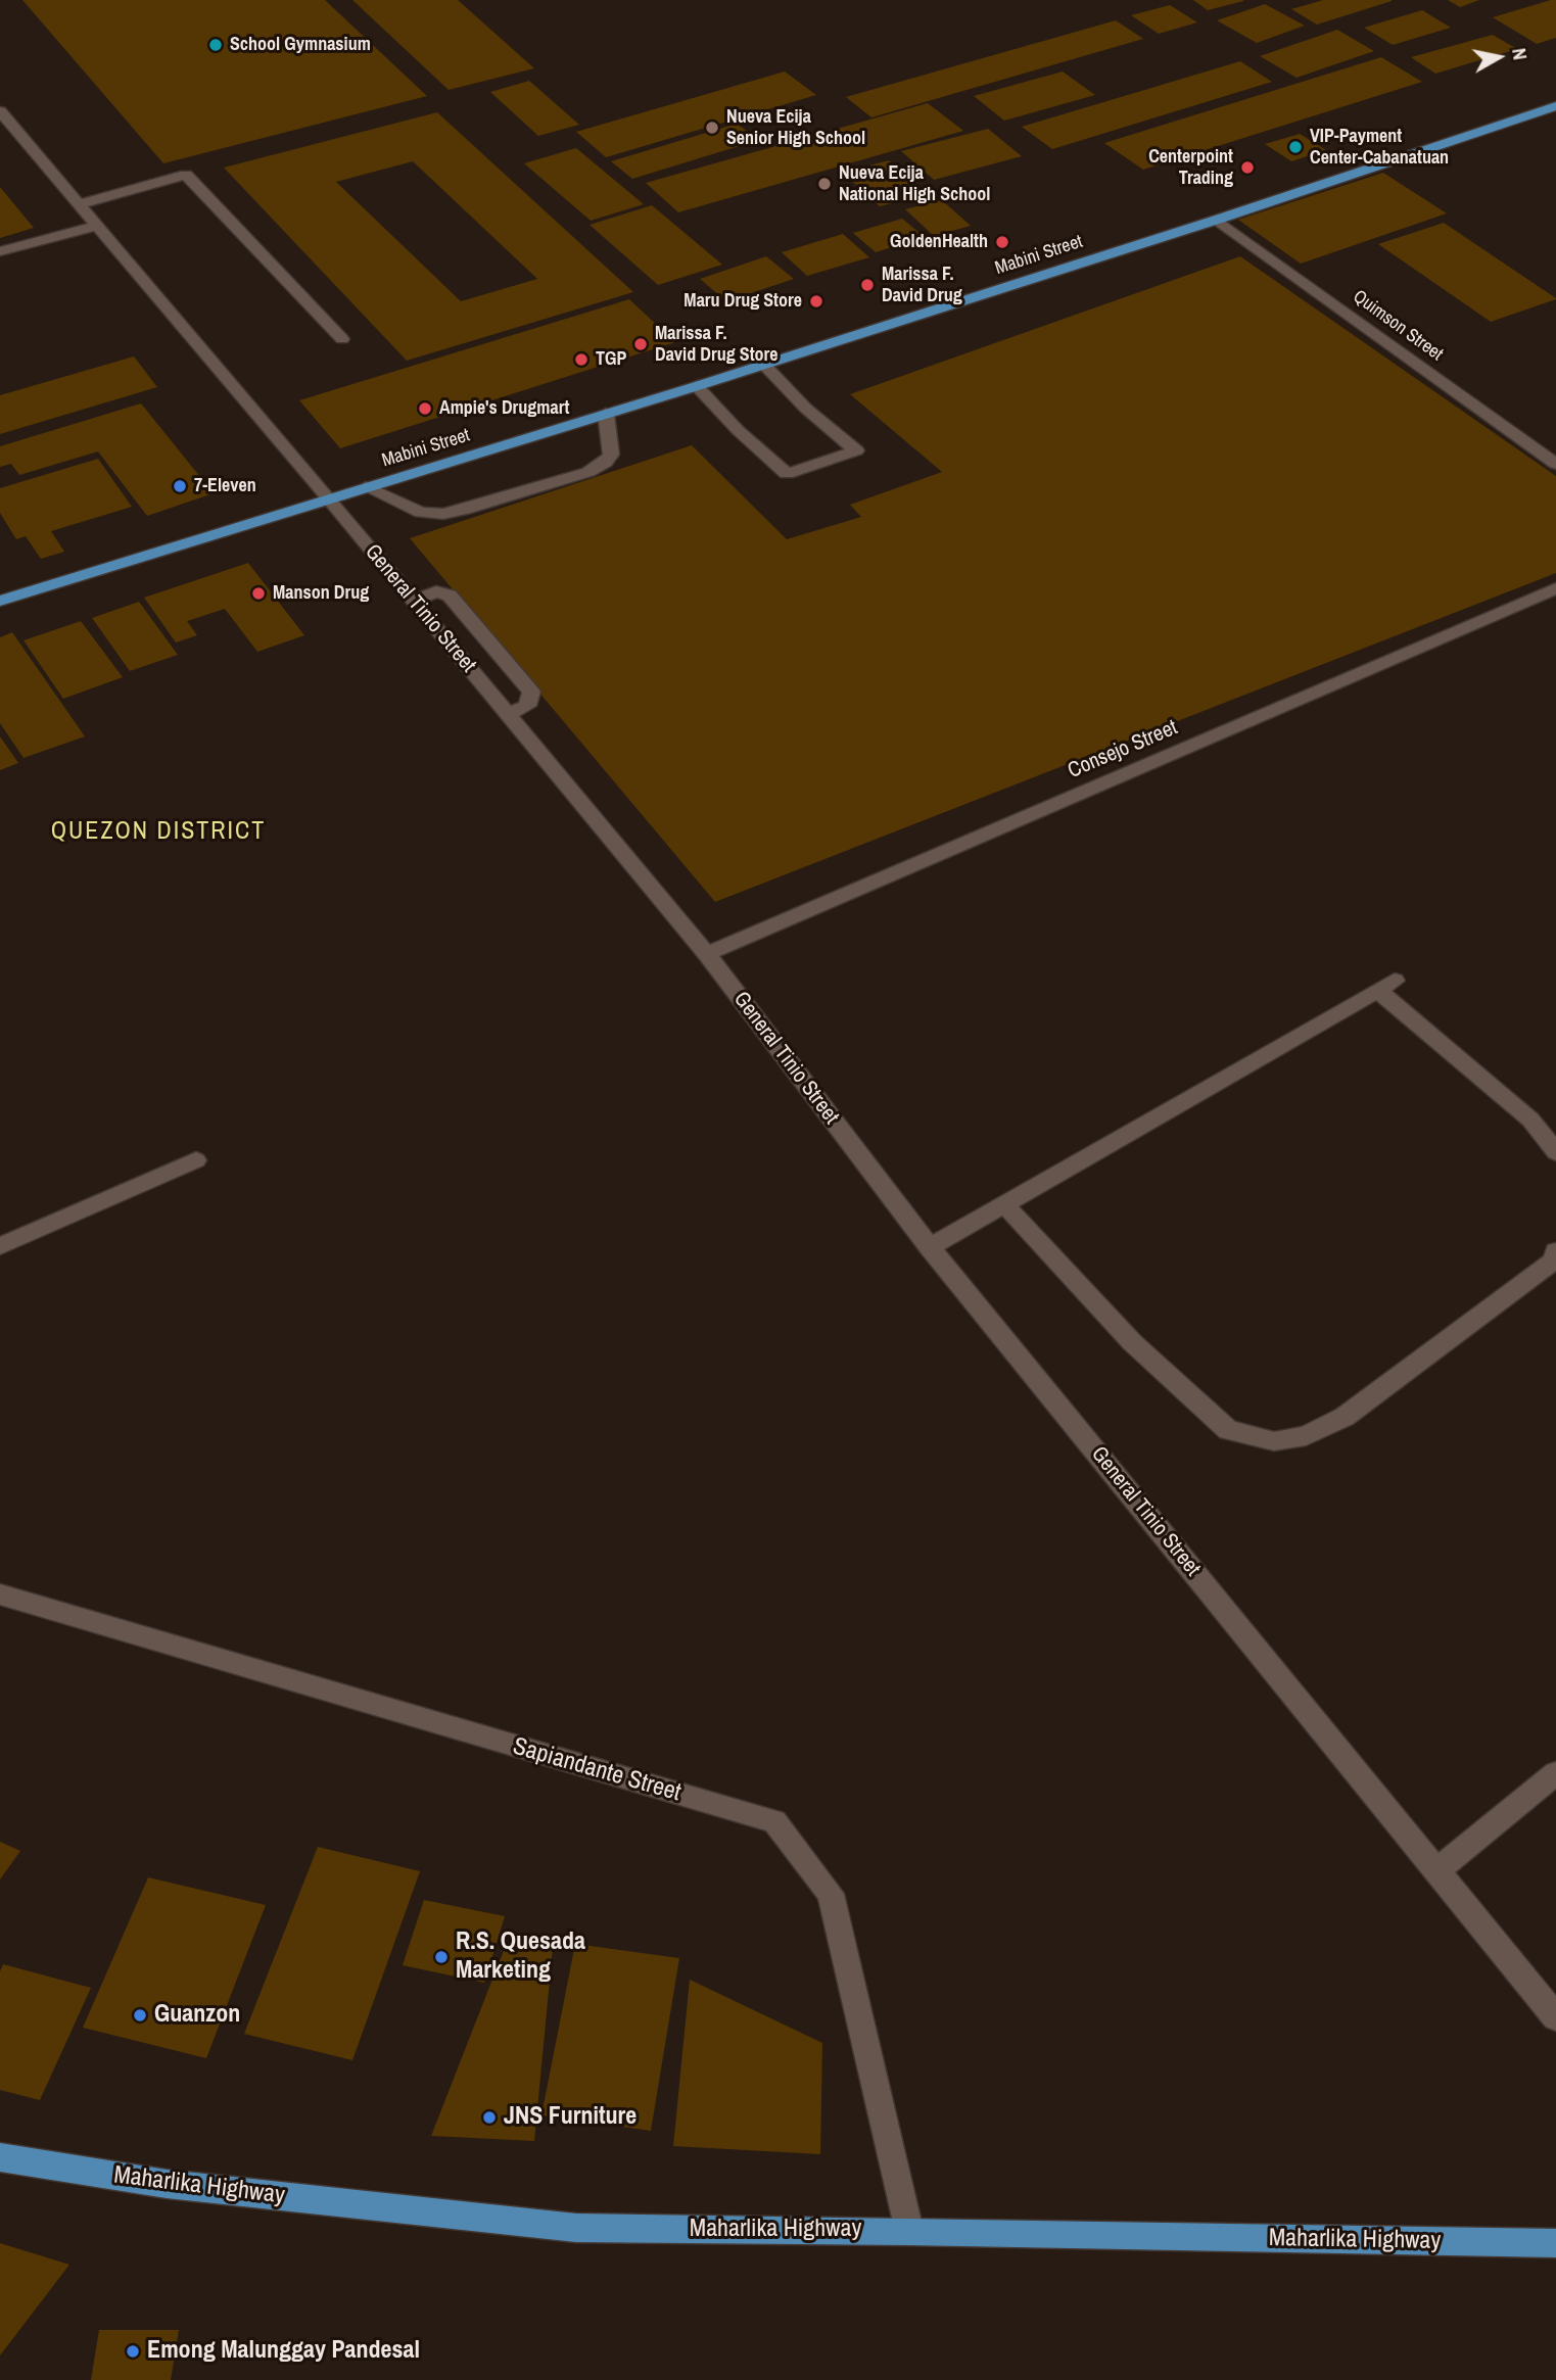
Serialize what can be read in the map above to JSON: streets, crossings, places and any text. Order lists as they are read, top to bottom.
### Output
{
  "streets": {
    "main road": ["Mabini Street", "Maharlika Highway"],
    "street": [
      "Quimson Street",
      "General Tinio Street",
      "Consejo Street",
      "Sapiandante Street"
    ]
  },
  "crossings": [
    ["Mabini Street", "Quimson Street"],
    ["Mabini Street", "General Tinio Street"],
    ["General Tinio Street", "Consejo Street"],
    ["Sapiandante Street", "Maharlika Highway"]
  ],
  "districts": ["QUEZON DISTRICT"],
  "places": [
    "School Gymnasium",
    "Nueva Ecija Senior High School",
    "VIP-Payment Center-Cabanatuan",
    "Centerpoint Trading",
    "Nueva Ecija National High School",
    "GoldenHealth",
    "Marissa F. David Drug",
    "Maru Drug Store",
    "Marissa F. David Drug Store",
    "TGP",
    "Ampie's Drugmart",
    "7-Eleven",
    "Manson Drug",
    "R.S. Quesada Marketing",
    "Guanzon",
    "JNS Furniture",
    "Emong Malunggay Pandesal"
  ],
  "north": "right"
}
